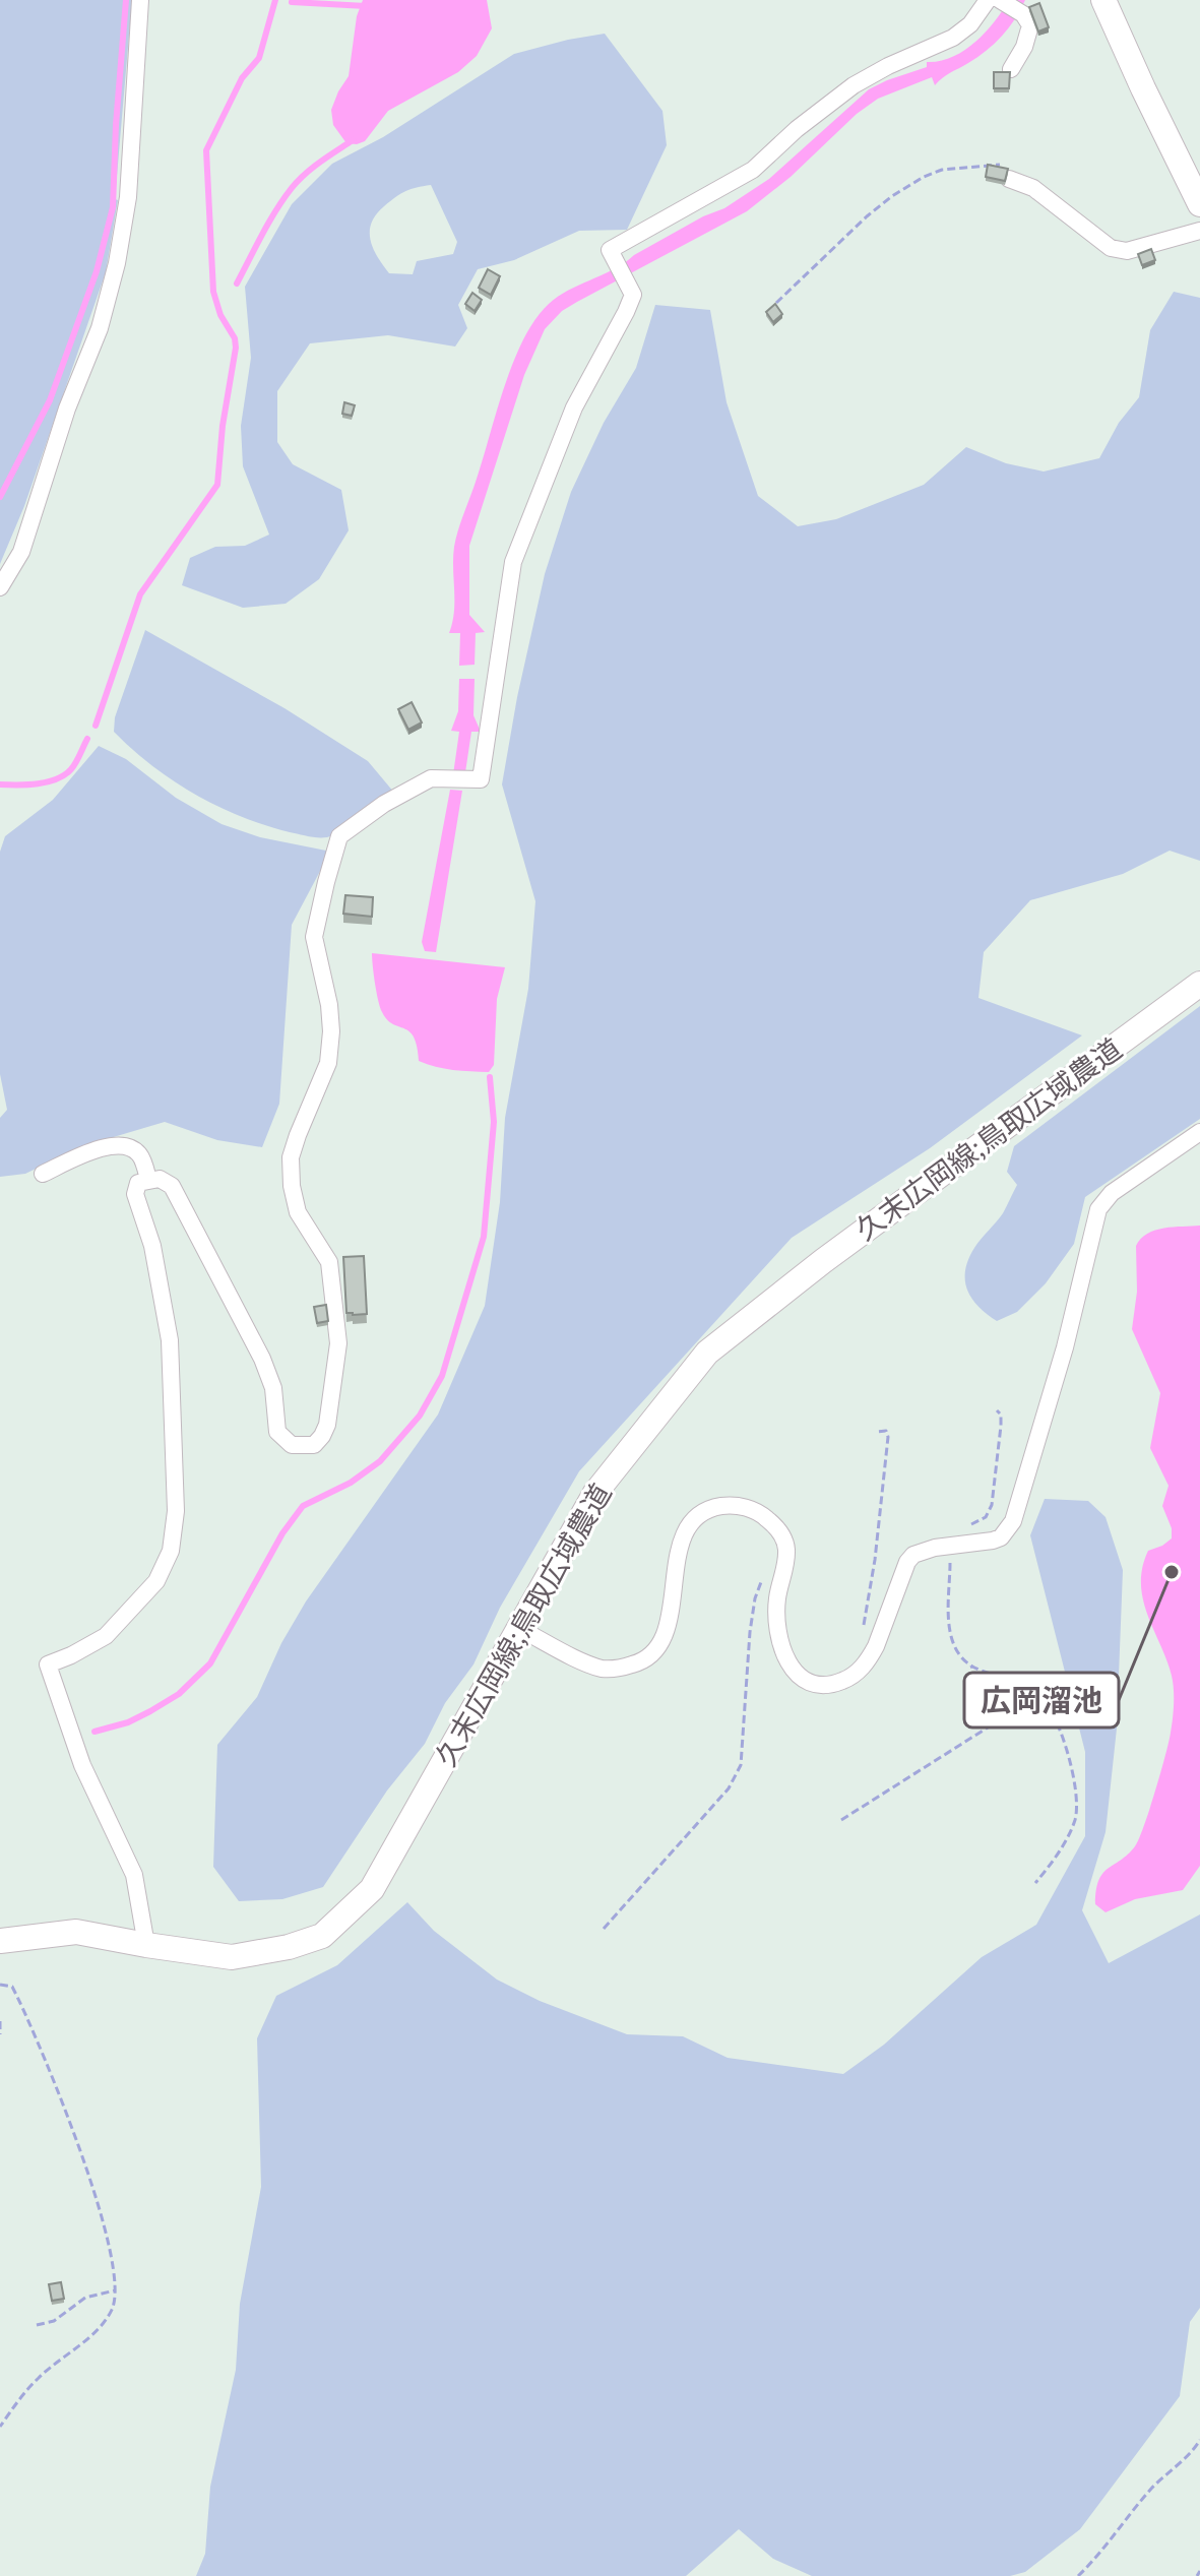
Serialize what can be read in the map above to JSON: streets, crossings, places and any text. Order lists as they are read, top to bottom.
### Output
{
  "streets": {
    "street": ["久末広岡線;鳥取広域農道"]
  },
  "places": ["広岡溜池"]
}
